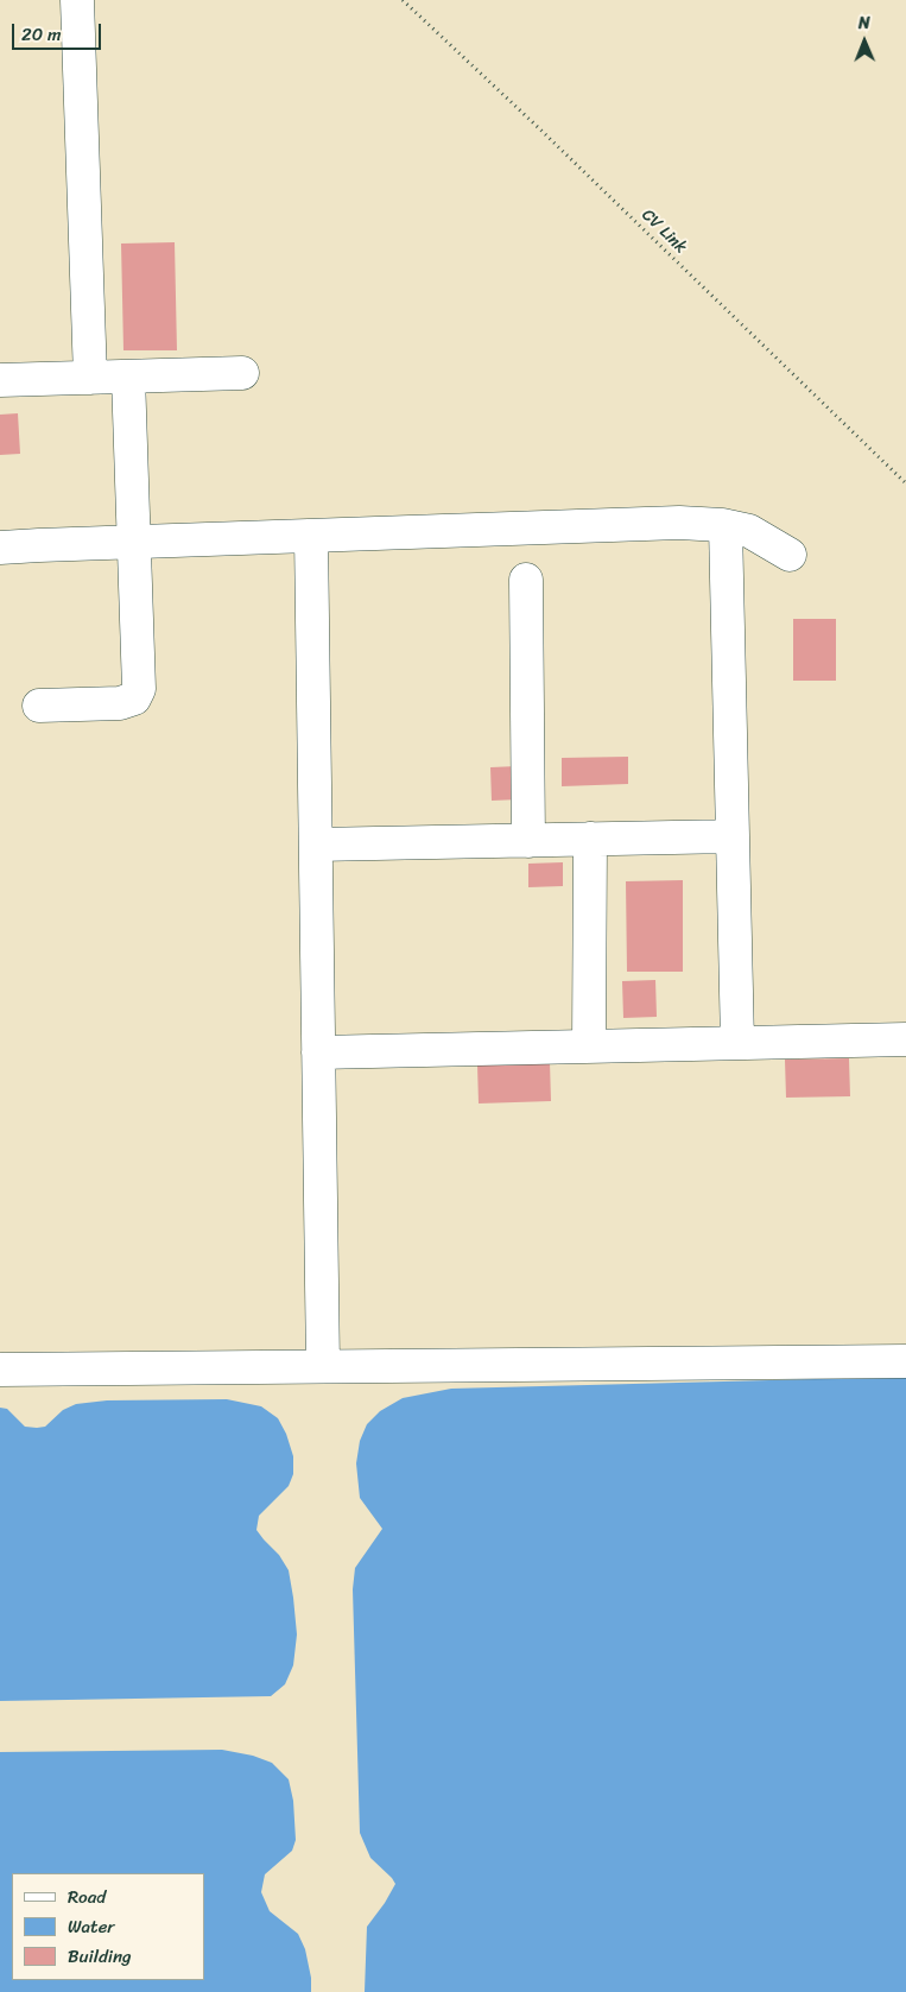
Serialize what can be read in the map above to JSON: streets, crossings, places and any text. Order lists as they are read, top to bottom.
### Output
{
  "streets": {
    "path": ["CV Link"]
  },
  "legend": ["Road", "Water", "Building"],
  "scale_bar": "20 m",
  "north": "top"
}
